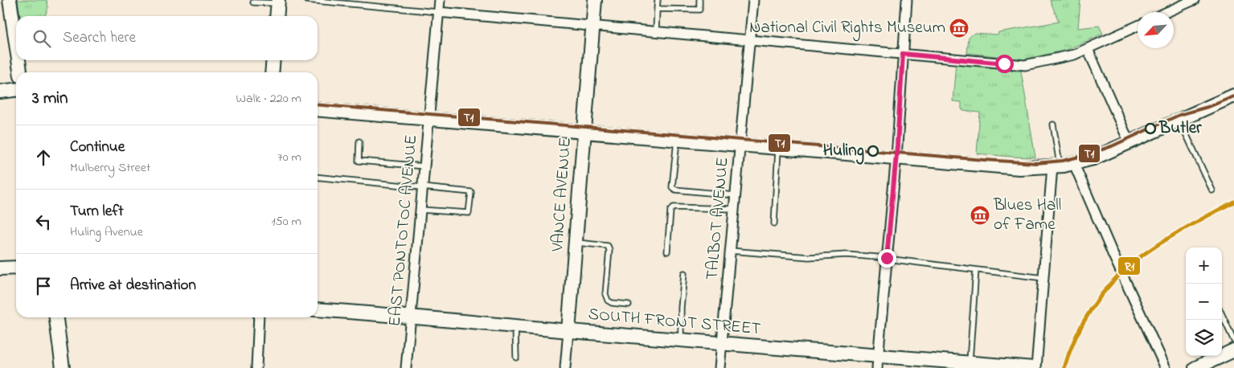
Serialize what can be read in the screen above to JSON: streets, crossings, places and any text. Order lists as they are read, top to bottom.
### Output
{
  "streets": {
    "main road": ["VANCE AVENUE", "SOUTH FRONT STREET"],
    "street": ["TALBOT AVENUE", "EAST PONTOTOC AVENUE"]
  },
  "crossings": [
    ["VANCE AVENUE", "SOUTH FRONT STREET"],
    ["TALBOT AVENUE", "SOUTH FRONT STREET"],
    ["EAST PONTOTOC AVENUE", "SOUTH FRONT STREET"]
  ],
  "places": {
    "museum": ["National Civil Rights Museum", "Blues Hall of Fame"],
    "other": ["Butler", "Huling"]
  },
  "lines": ["transit line T1", "transit line R1"],
  "north": "bottom left",
  "page": {
    "search": "Search here",
    "heading": ["3 min", "Walk · 220 m"],
    "list": [
      ["Continue", "Mulberry Street", "70 m"],
      ["Turn left", "Huling Avenue", "150 m"],
      "Arrive at destination"
    ],
    "map_buttons": ["+", "−"]
  }
}
